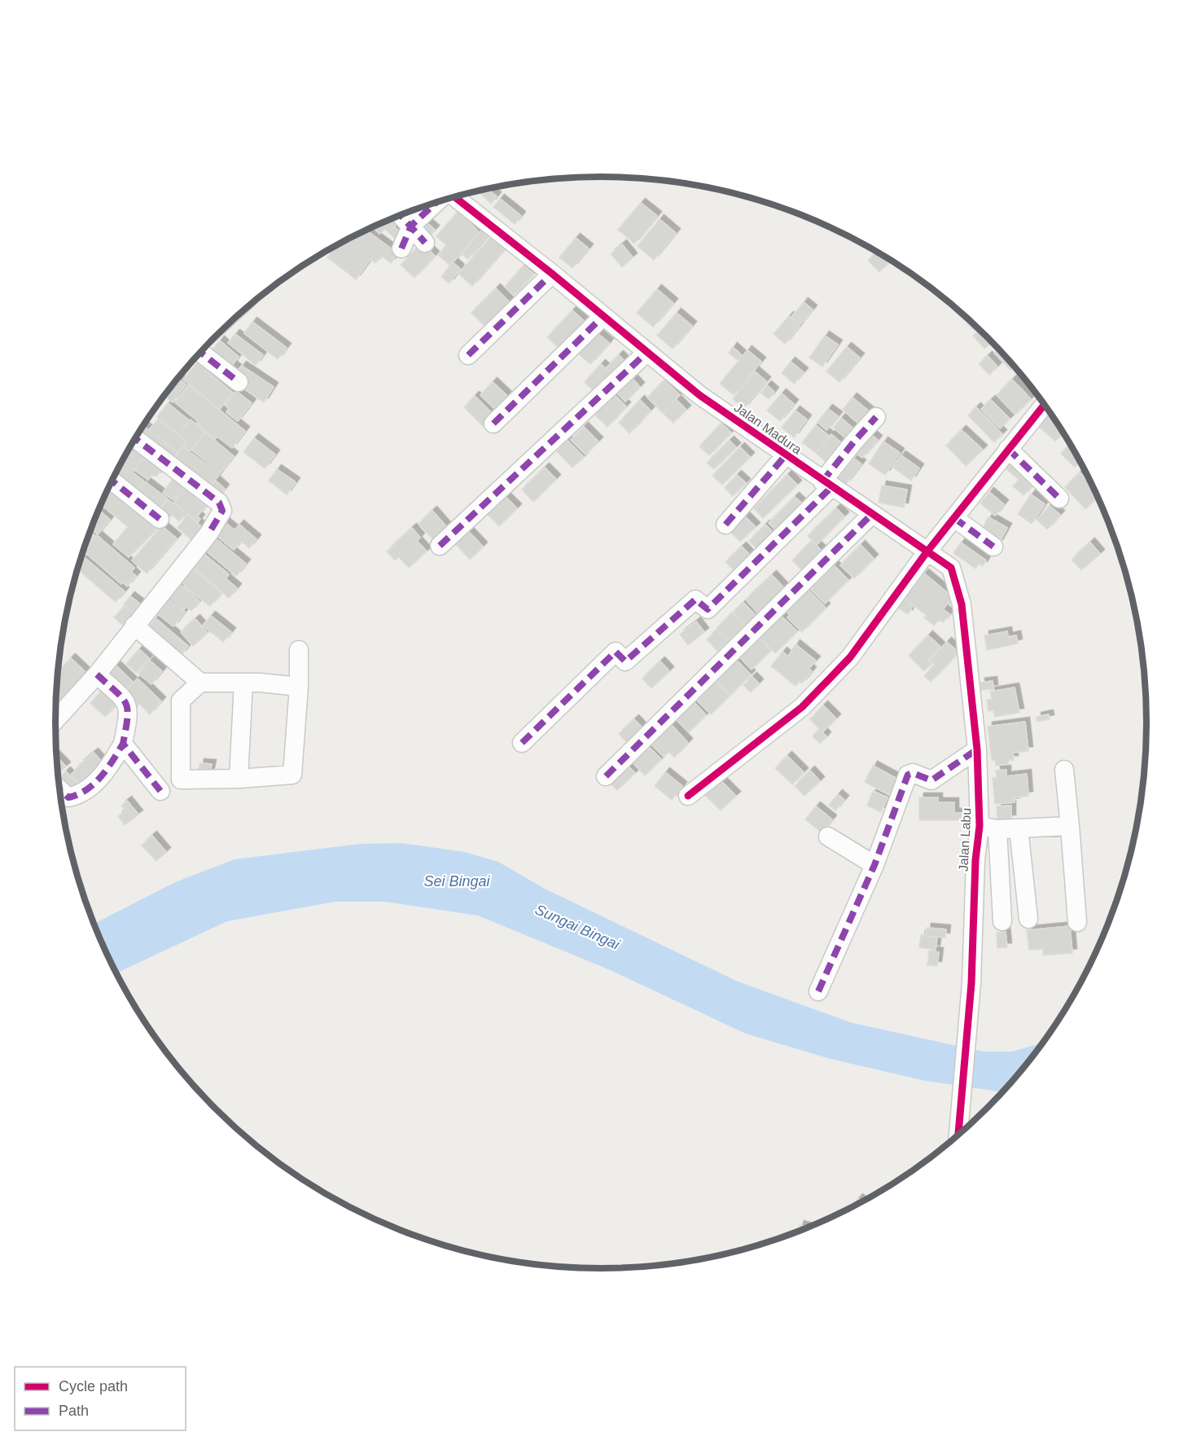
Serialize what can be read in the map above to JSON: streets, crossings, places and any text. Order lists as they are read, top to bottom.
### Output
{
  "streets": {
    "street": ["Jalan Madura", "Jalan Labu"]
  },
  "crossings": [
    ["Jalan Madura", "Jalan Labu"]
  ],
  "water": ["Sei Bingai", "Sungai Bingai"],
  "legend": ["Cycle path", "Path"]
}
